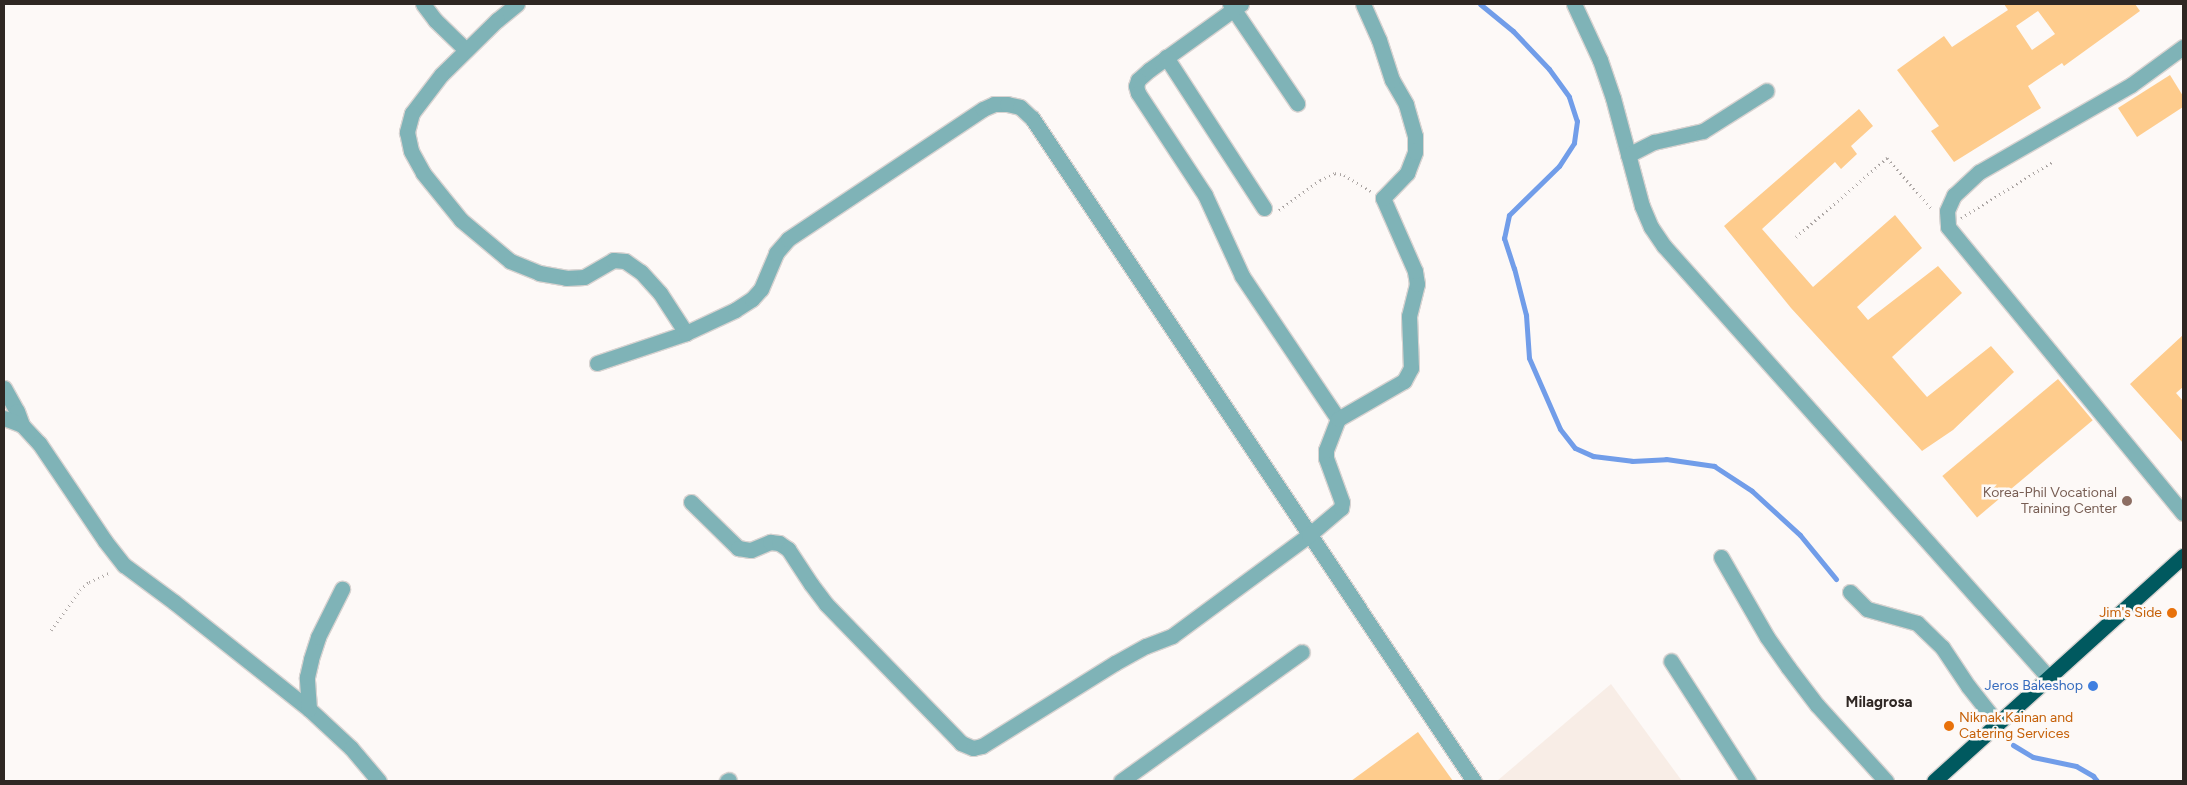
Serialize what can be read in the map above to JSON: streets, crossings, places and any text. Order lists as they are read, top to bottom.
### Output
{
  "districts": ["Milagrosa"],
  "places": [
    "Korea-Phil Vocational Training Center",
    "Jim's Side",
    "Jeros Bakeshop",
    "Niknak Kainan and Catering Services"
  ]
}
